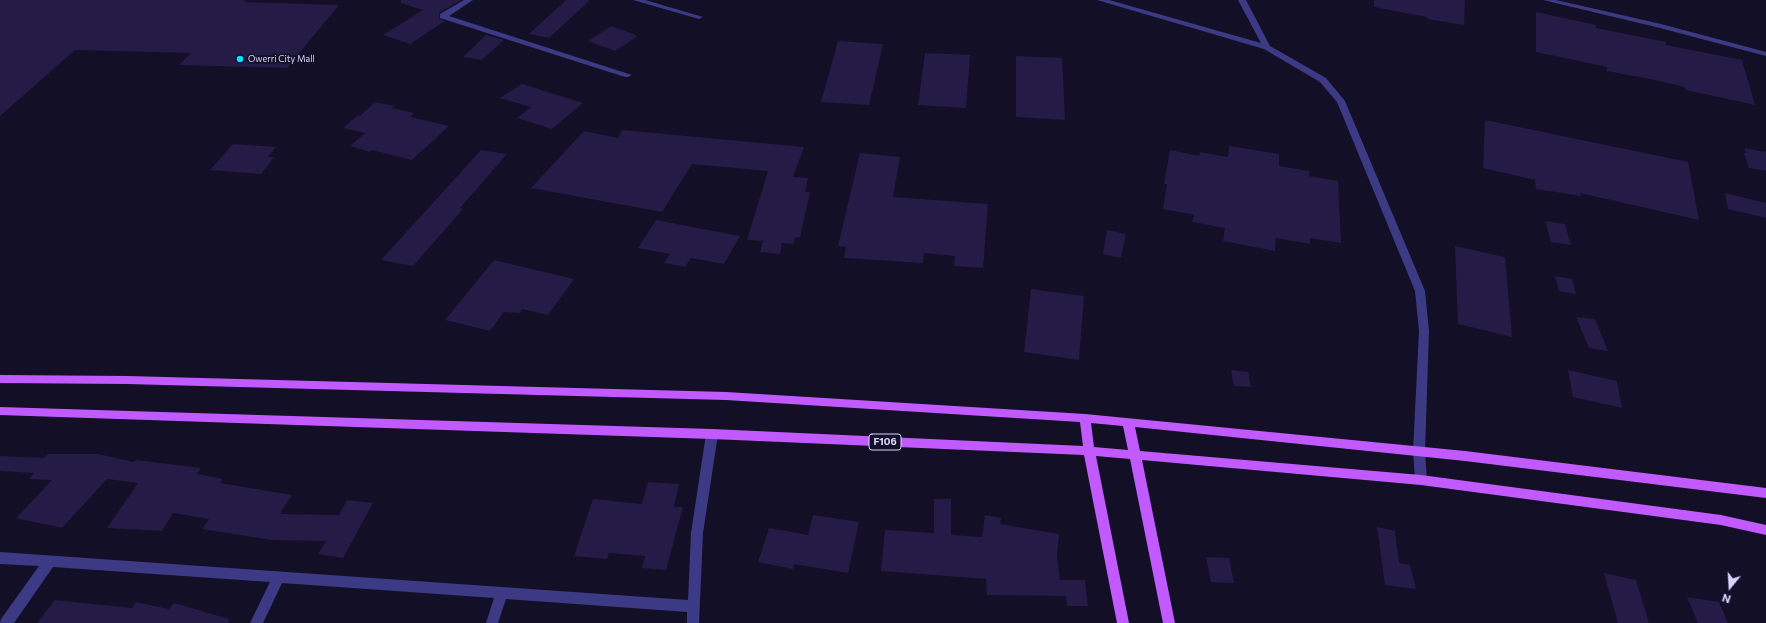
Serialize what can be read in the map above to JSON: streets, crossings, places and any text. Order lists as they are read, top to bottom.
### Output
{
  "streets": {
    "main road": ["F106"]
  },
  "places": ["Owerri City Mall"],
  "north": "bottom"
}
